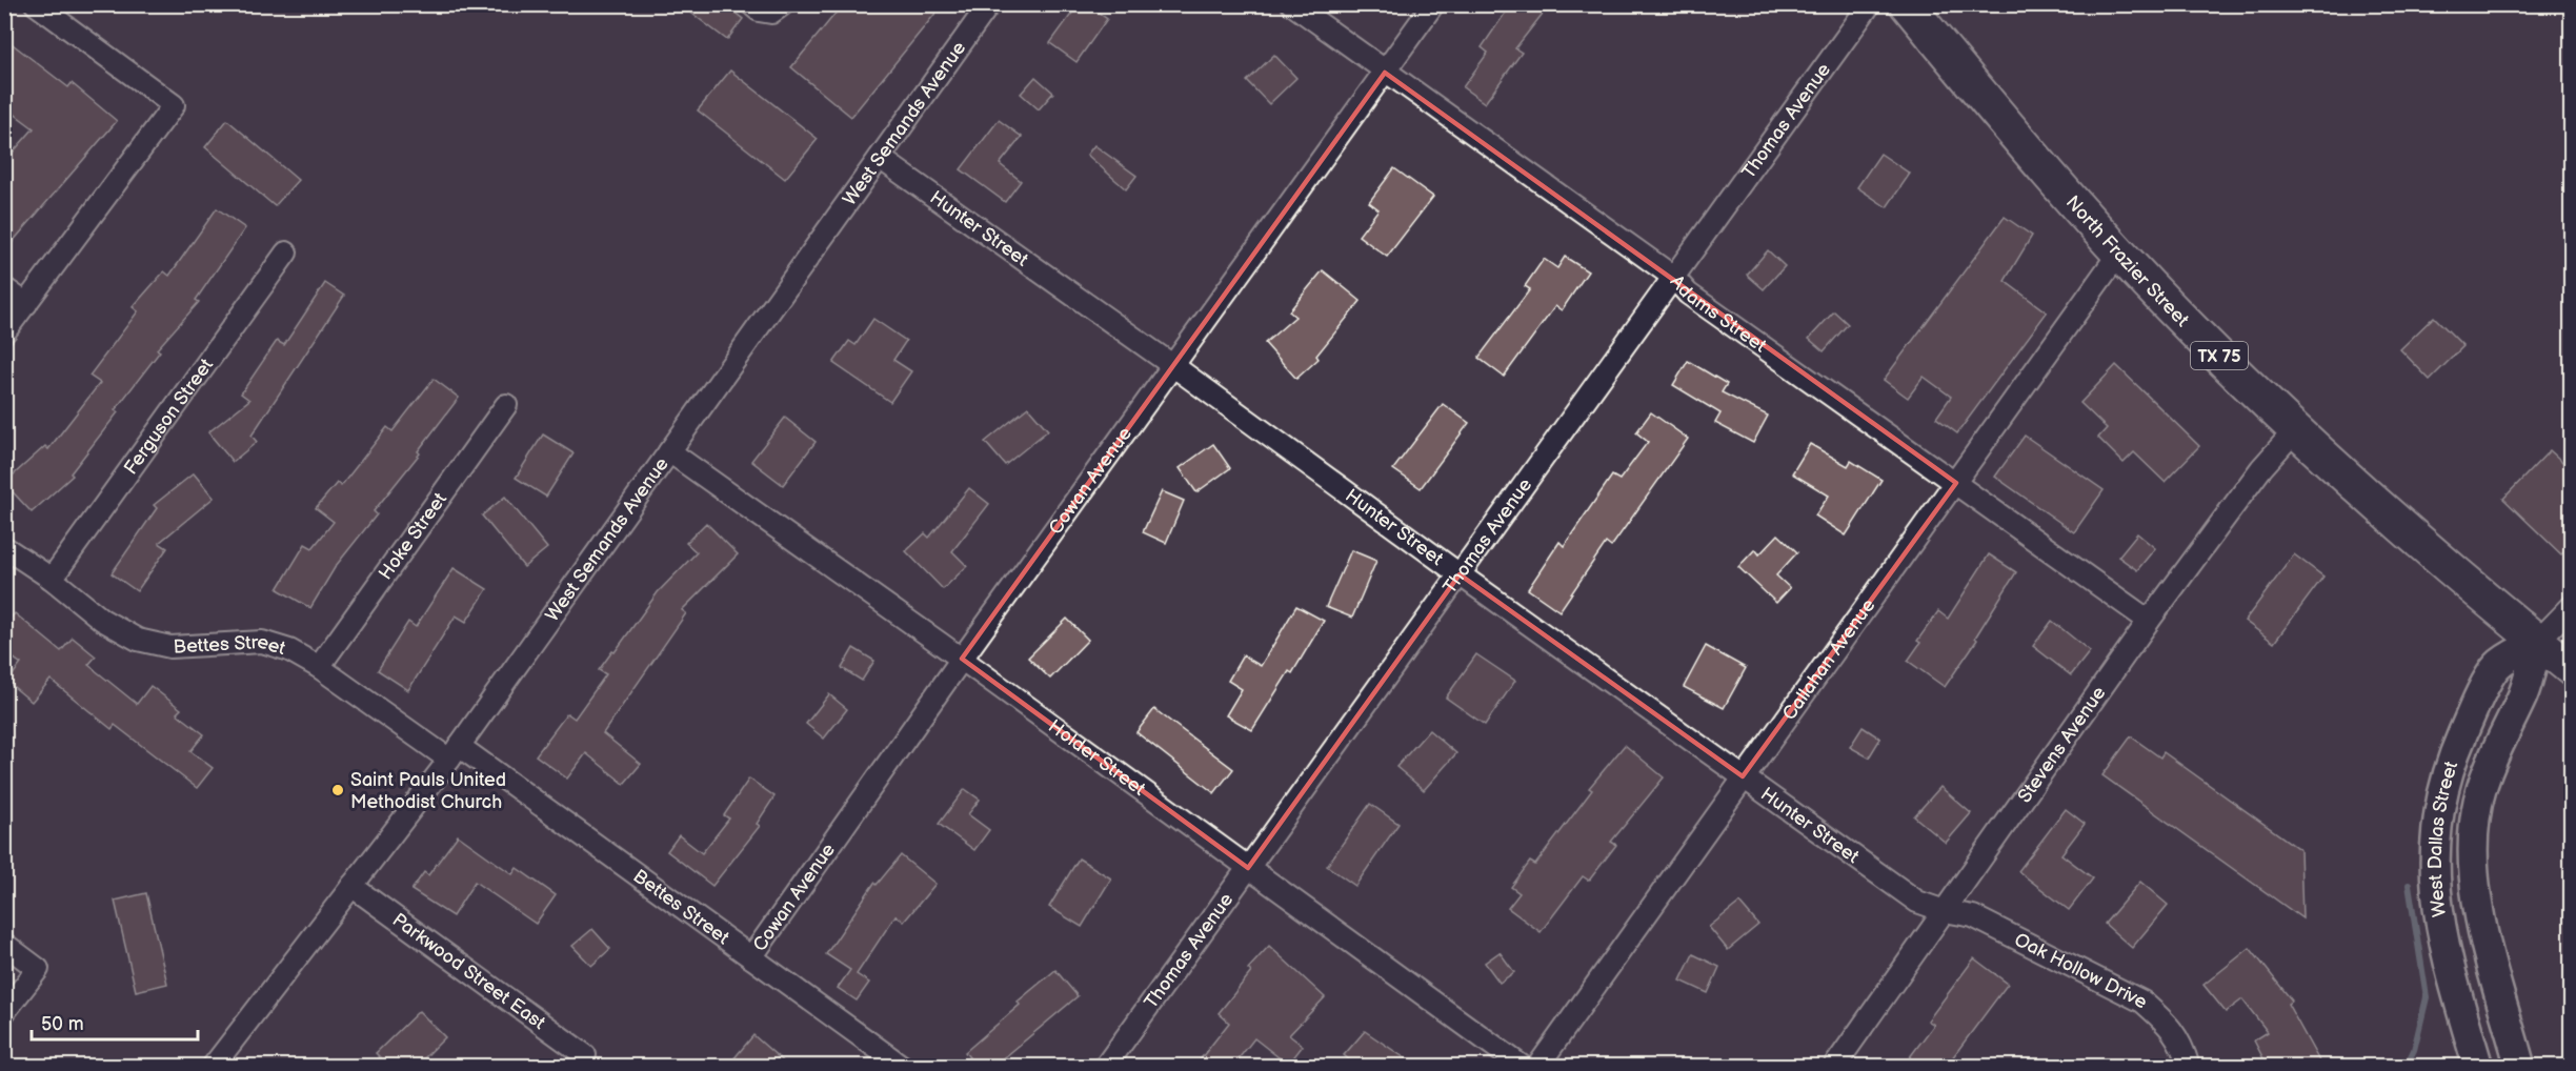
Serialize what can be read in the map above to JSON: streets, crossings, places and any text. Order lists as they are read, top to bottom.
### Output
{
  "streets": {
    "main road": ["North Frazier Street", "TX 75"],
    "street": [
      "Thomas Avenue",
      "West Semands Avenue",
      "Hunter Street",
      "Adams Street",
      "Ferguson Street",
      "Cowan Avenue",
      "Hoke Street",
      "Bettes Street",
      "Callahan Avenue",
      "Stevens Avenue",
      "Holder Street",
      "West Dallas Street",
      "Parkwood Street East",
      "Oak Hollow Drive"
    ]
  },
  "crossings": [
    ["Thomas Avenue", "Hunter Street"],
    ["Thomas Avenue", "Adams Street"],
    ["Thomas Avenue", "Holder Street"],
    ["West Semands Avenue", "Hunter Street"],
    ["West Semands Avenue", "Bettes Street"],
    ["West Semands Avenue", "Holder Street"],
    ["West Semands Avenue", "Parkwood Street East"],
    ["Hunter Street", "Cowan Avenue"],
    ["Hunter Street", "Callahan Avenue"],
    ["Hunter Street", "Stevens Avenue"],
    ["Hunter Street", "Oak Hollow Drive"],
    ["North Frazier Street", "Callahan Avenue"],
    ["North Frazier Street", "Stevens Avenue"],
    ["North Frazier Street", "West Dallas Street"],
    ["Adams Street", "Cowan Avenue"],
    ["Adams Street", "Callahan Avenue"],
    ["Adams Street", "Stevens Avenue"],
    ["Ferguson Street", "Bettes Street"],
    ["Cowan Avenue", "Bettes Street"],
    ["Cowan Avenue", "Holder Street"],
    ["Hoke Street", "Bettes Street"],
    ["Stevens Avenue", "Oak Hollow Drive"]
  ],
  "places": ["Saint Pauls United Methodist Church"],
  "scale_bar": "50 m"
}
